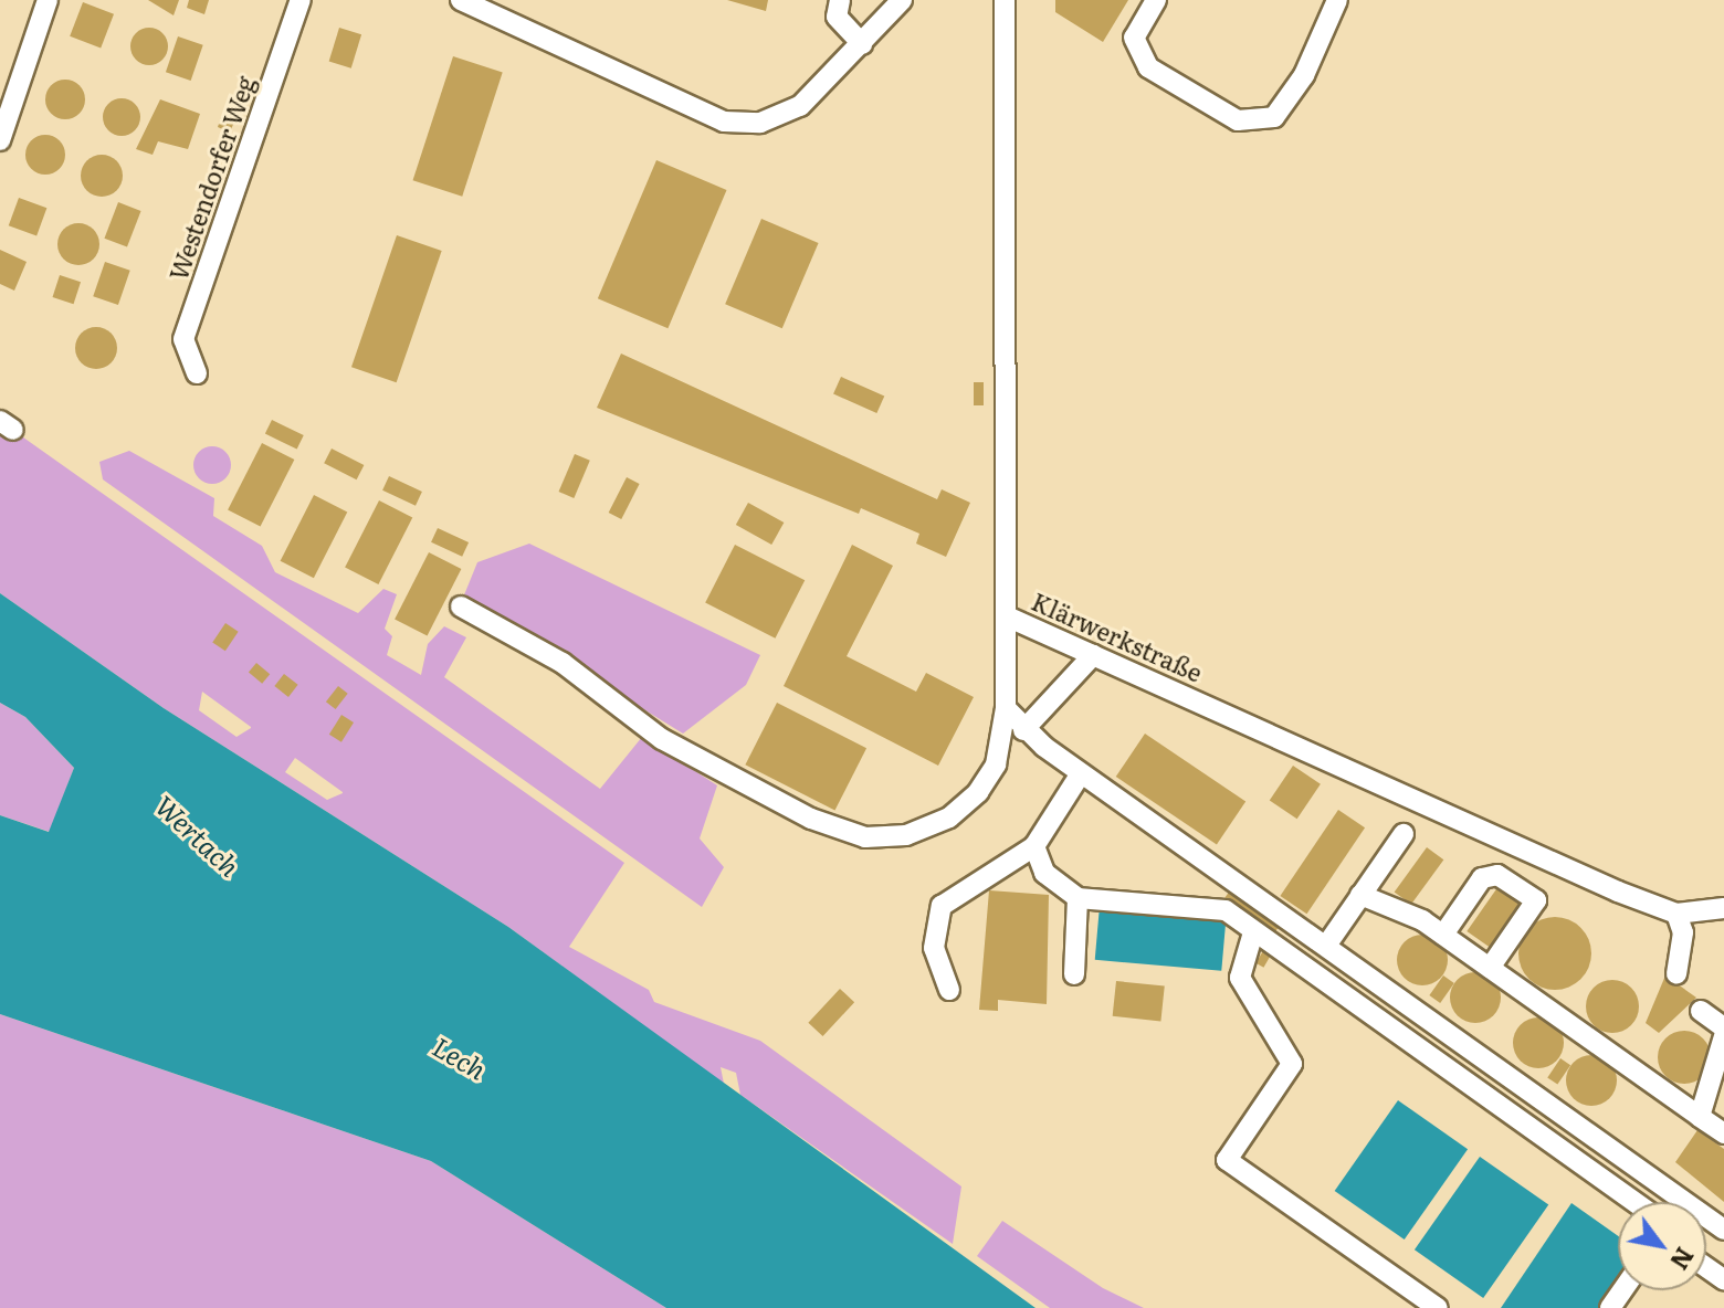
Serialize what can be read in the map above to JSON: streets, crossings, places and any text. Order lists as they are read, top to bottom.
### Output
{
  "streets": {
    "street": ["Westendorfer Weg", "Klärwerkstraße"]
  },
  "water": ["Wertach", "Lech"],
  "north": "bottom right"
}
